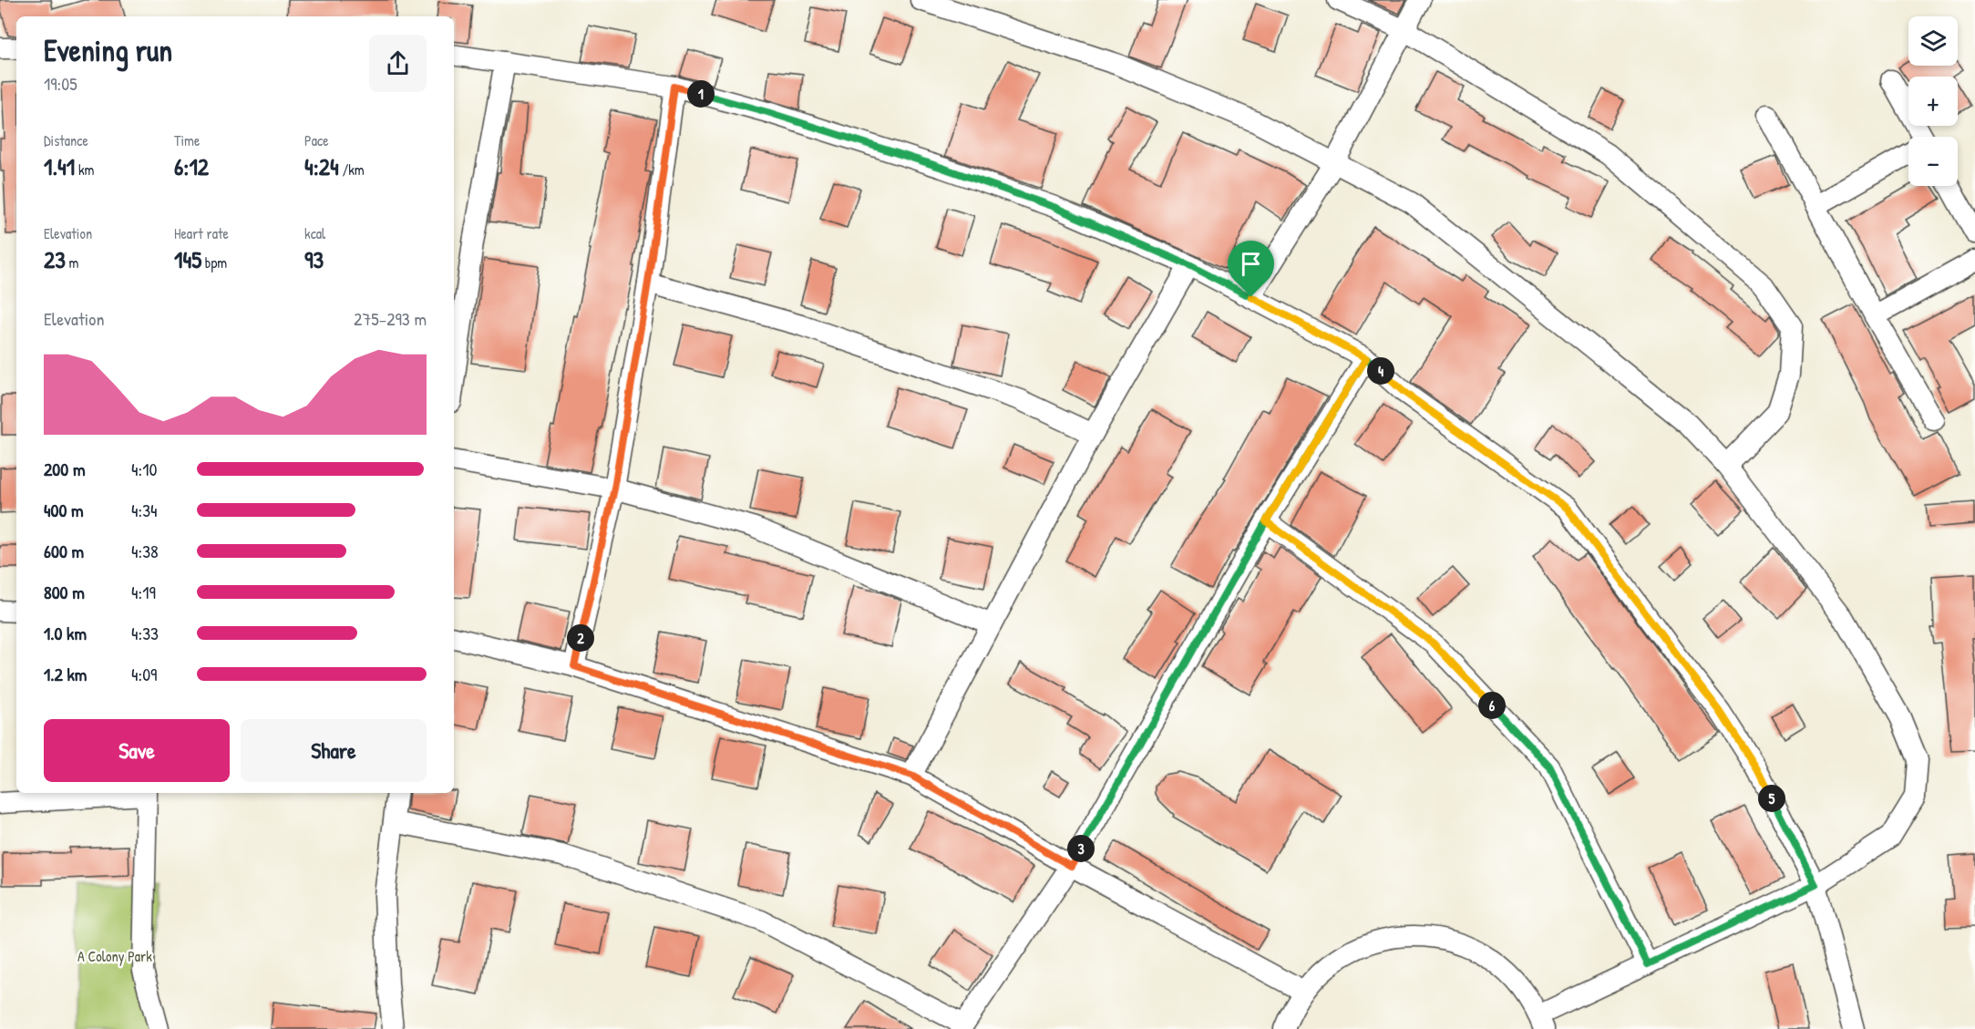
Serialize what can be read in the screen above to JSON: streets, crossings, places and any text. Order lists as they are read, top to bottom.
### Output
{
  "parks": ["A Colony Park"],
  "page": {
    "map_buttons": ["+", "−"],
    "heading": ["Evening run", "19:05"],
    "pins": [
      "1",
      "4",
      "2",
      "6",
      "5",
      "3"
    ],
    "stats": [
      ["Distance", "1.41 km"],
      ["Time", "6:12"],
      ["Pace", "4:24 /km"],
      ["Elevation", "23 m"],
      ["Heart rate", "145 bpm"],
      ["kcal", "93"]
    ],
    "chart": ["Elevation", "275–293 m"],
    "list": [
      {
        "name": "200 m",
        "note": "4:10"
      },
      {
        "name": "400 m",
        "note": "4:34"
      },
      {
        "name": "600 m",
        "note": "4:38"
      },
      {
        "name": "800 m",
        "note": "4:19"
      },
      {
        "name": "1.0 km",
        "note": "4:33"
      },
      {
        "name": "1.2 km",
        "note": "4:09"
      }
    ],
    "buttons": ["Save", "Share"]
  }
}
